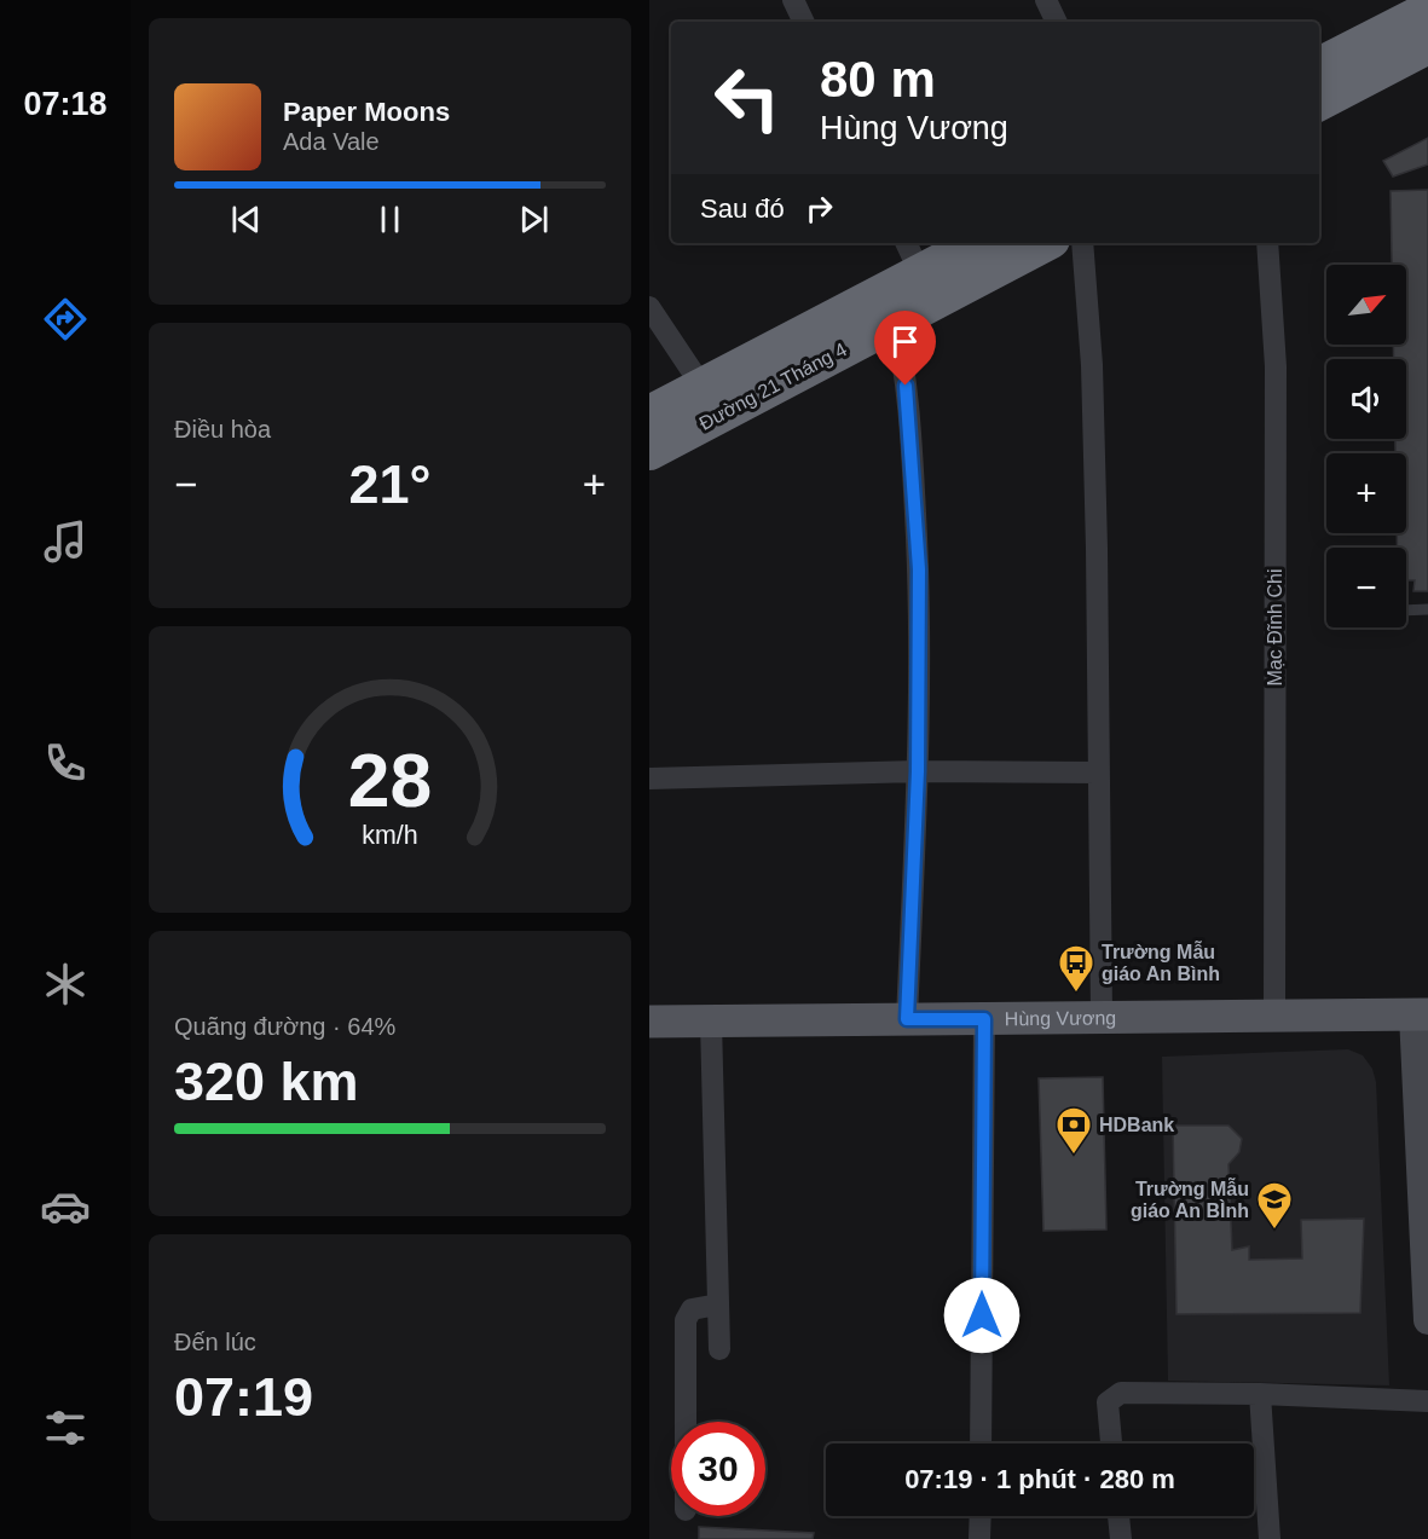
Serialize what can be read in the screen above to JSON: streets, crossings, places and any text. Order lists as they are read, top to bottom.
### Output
{
  "streets": {
    "highway": ["Đường 21 Tháng 4"],
    "main road": ["Hùng Vương"],
    "street": ["Mạc Đĩnh Chi"]
  },
  "crossings": [
    ["Mạc Đĩnh Chi", "Hùng Vương"]
  ],
  "places": {
    "bus stop": ["Trường Mẫu giáo An Bình"],
    "bank": ["HDBank"],
    "school or university": ["Trường Mẫu giáo An BÌnh"]
  },
  "north": "top right",
  "page": {
    "tabs": "07:18",
    "turn": ["80 m", "Hùng Vương"],
    "song": ["Paper Moons", "Ada Vale"],
    "then": "Sau đó",
    "map_buttons": ["+", "−"],
    "tile": [
      "Điều hòa",
      ["Quãng đường · 64%", "320 km"],
      ["Đến lúc", "07:19"]
    ],
    "heat": ["−", "21°", "+"],
    "limit": "30",
    "trip": "07:19 · 1 phút · 280 m",
    "gauge": ["28", "km/h"]
  }
}
